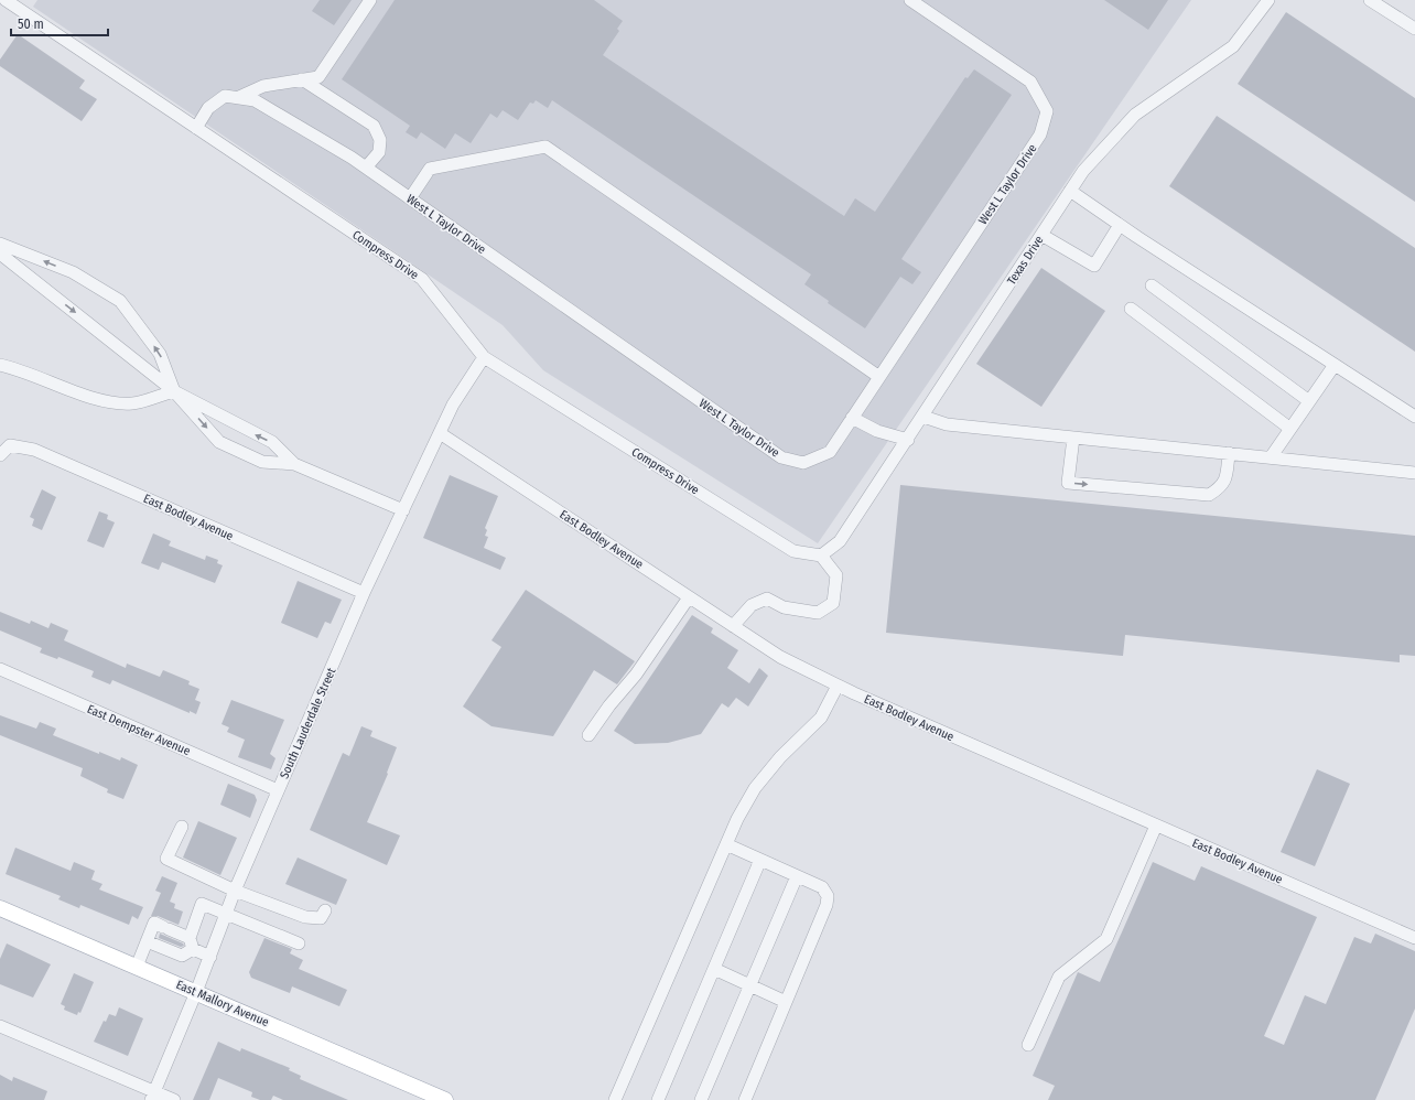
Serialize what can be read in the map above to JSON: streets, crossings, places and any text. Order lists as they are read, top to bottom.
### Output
{
  "streets": {
    "main road": ["East Mallory Avenue"],
    "street": [
      "West L Taylor Drive",
      "Compress Drive",
      "Texas Drive",
      "East Bodley Avenue",
      "South Lauderdale Street",
      "East Dempster Avenue"
    ]
  },
  "crossings": [
    ["West L Taylor Drive", "Compress Drive"],
    ["Compress Drive", "Texas Drive"],
    ["Compress Drive", "South Lauderdale Street"],
    ["East Bodley Avenue", "South Lauderdale Street"],
    ["South Lauderdale Street", "East Dempster Avenue"],
    ["South Lauderdale Street", "East Mallory Avenue"]
  ],
  "scale_bar": "50 m"
}
